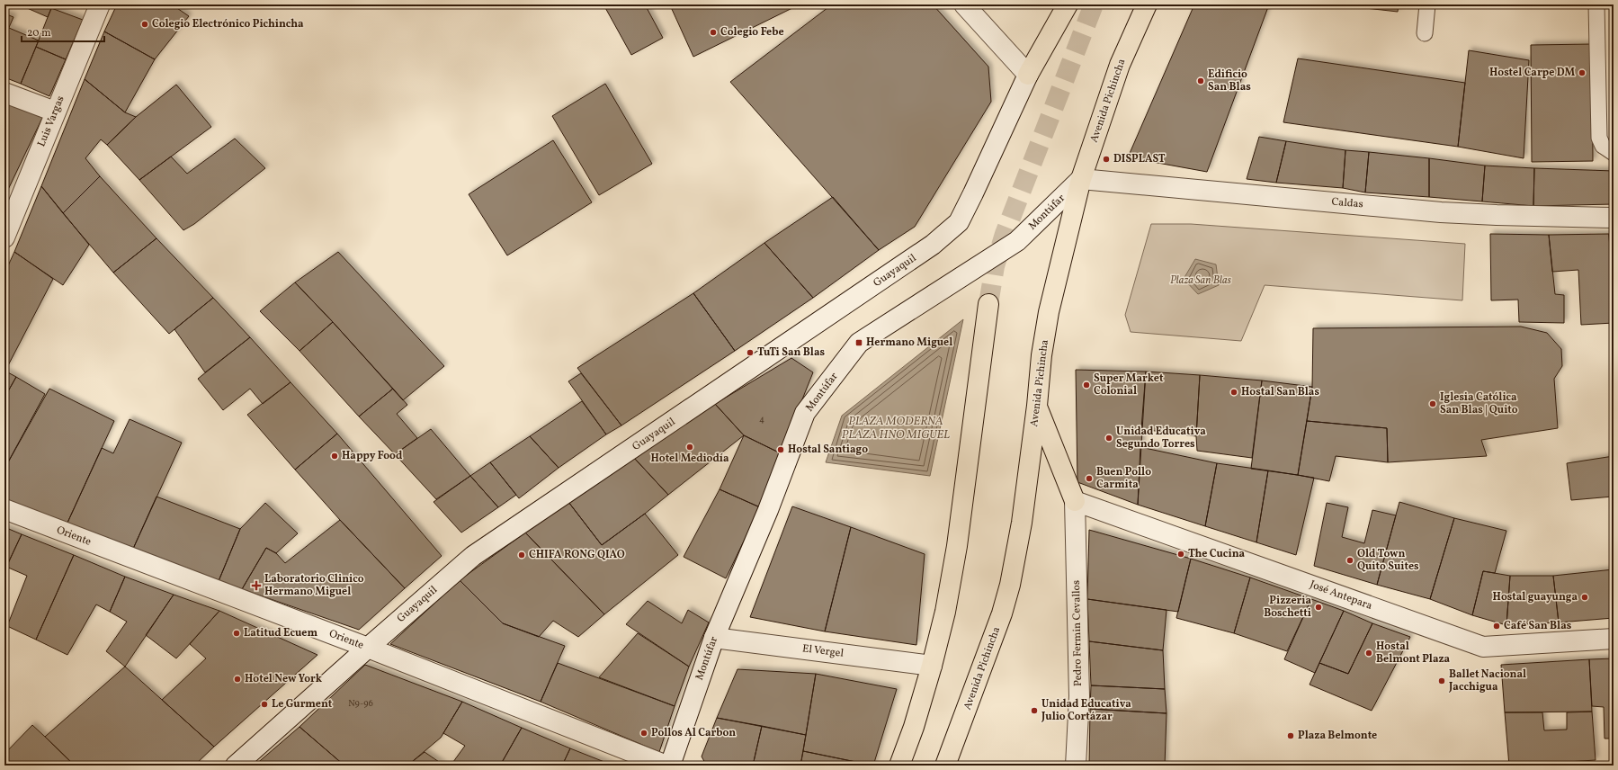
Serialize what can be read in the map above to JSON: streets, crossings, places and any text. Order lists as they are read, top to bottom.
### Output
{
  "streets": {
    "main road": ["Avenida Pichincha"],
    "street": [
      "Luis Vargas",
      "Caldas",
      "Montúfar",
      "Guayaquil",
      "Oriente",
      "José Antepara",
      "Pedro Fermin Cevallos",
      "El Vergel"
    ]
  },
  "crossings": [
    ["Avenida Pichincha", "Caldas"],
    ["Avenida Pichincha", "Montúfar"],
    ["Caldas", "Montúfar"],
    ["Montúfar", "El Vergel"],
    ["Guayaquil", "Oriente"],
    ["José Antepara", "Pedro Fermin Cevallos"]
  ],
  "water": ["PLAZA MODERNA PLAZA HNO MIGUEL"],
  "parks": ["Plaza San Blas"],
  "places": {
    "other": [
      "Colegio Electrónico Pichincha",
      "Colegio Febe",
      "Hostel Carpe DM",
      "Edificio San Blas",
      "DISPLAST",
      "TuTi San Blas",
      "Super Market Colonial",
      "Hostal San Blas",
      "Iglesia Católica San Blas | Quito",
      "Unidad Educativa Segundo Torres",
      "Hotel Mediodía",
      "Hostal Santiago",
      "Happy Food",
      "Buen Pollo Carmita",
      "The Cucina",
      "CHIFA RONG QIAO",
      "Old Town Quito Suites",
      "Hostal guayunga",
      "Pizzeria Boschetti",
      "Café San Blas",
      "Latitud Ecuem",
      "Hostal Belmont Plaza",
      "Hotel New York",
      "Ballet Nacional Jacchigua",
      "Le Gurment",
      "Unidad Educativa Julio Cortázar",
      "Pollos Al Carbon",
      "Plaza Belmonte"
    ],
    "transit": ["Hermano Miguel"],
    "health": ["Laboratorio Clinico Hermano Miguel"]
  },
  "house_numbers": ["4", "N9-96"],
  "scale_bar": "20 m"
}
